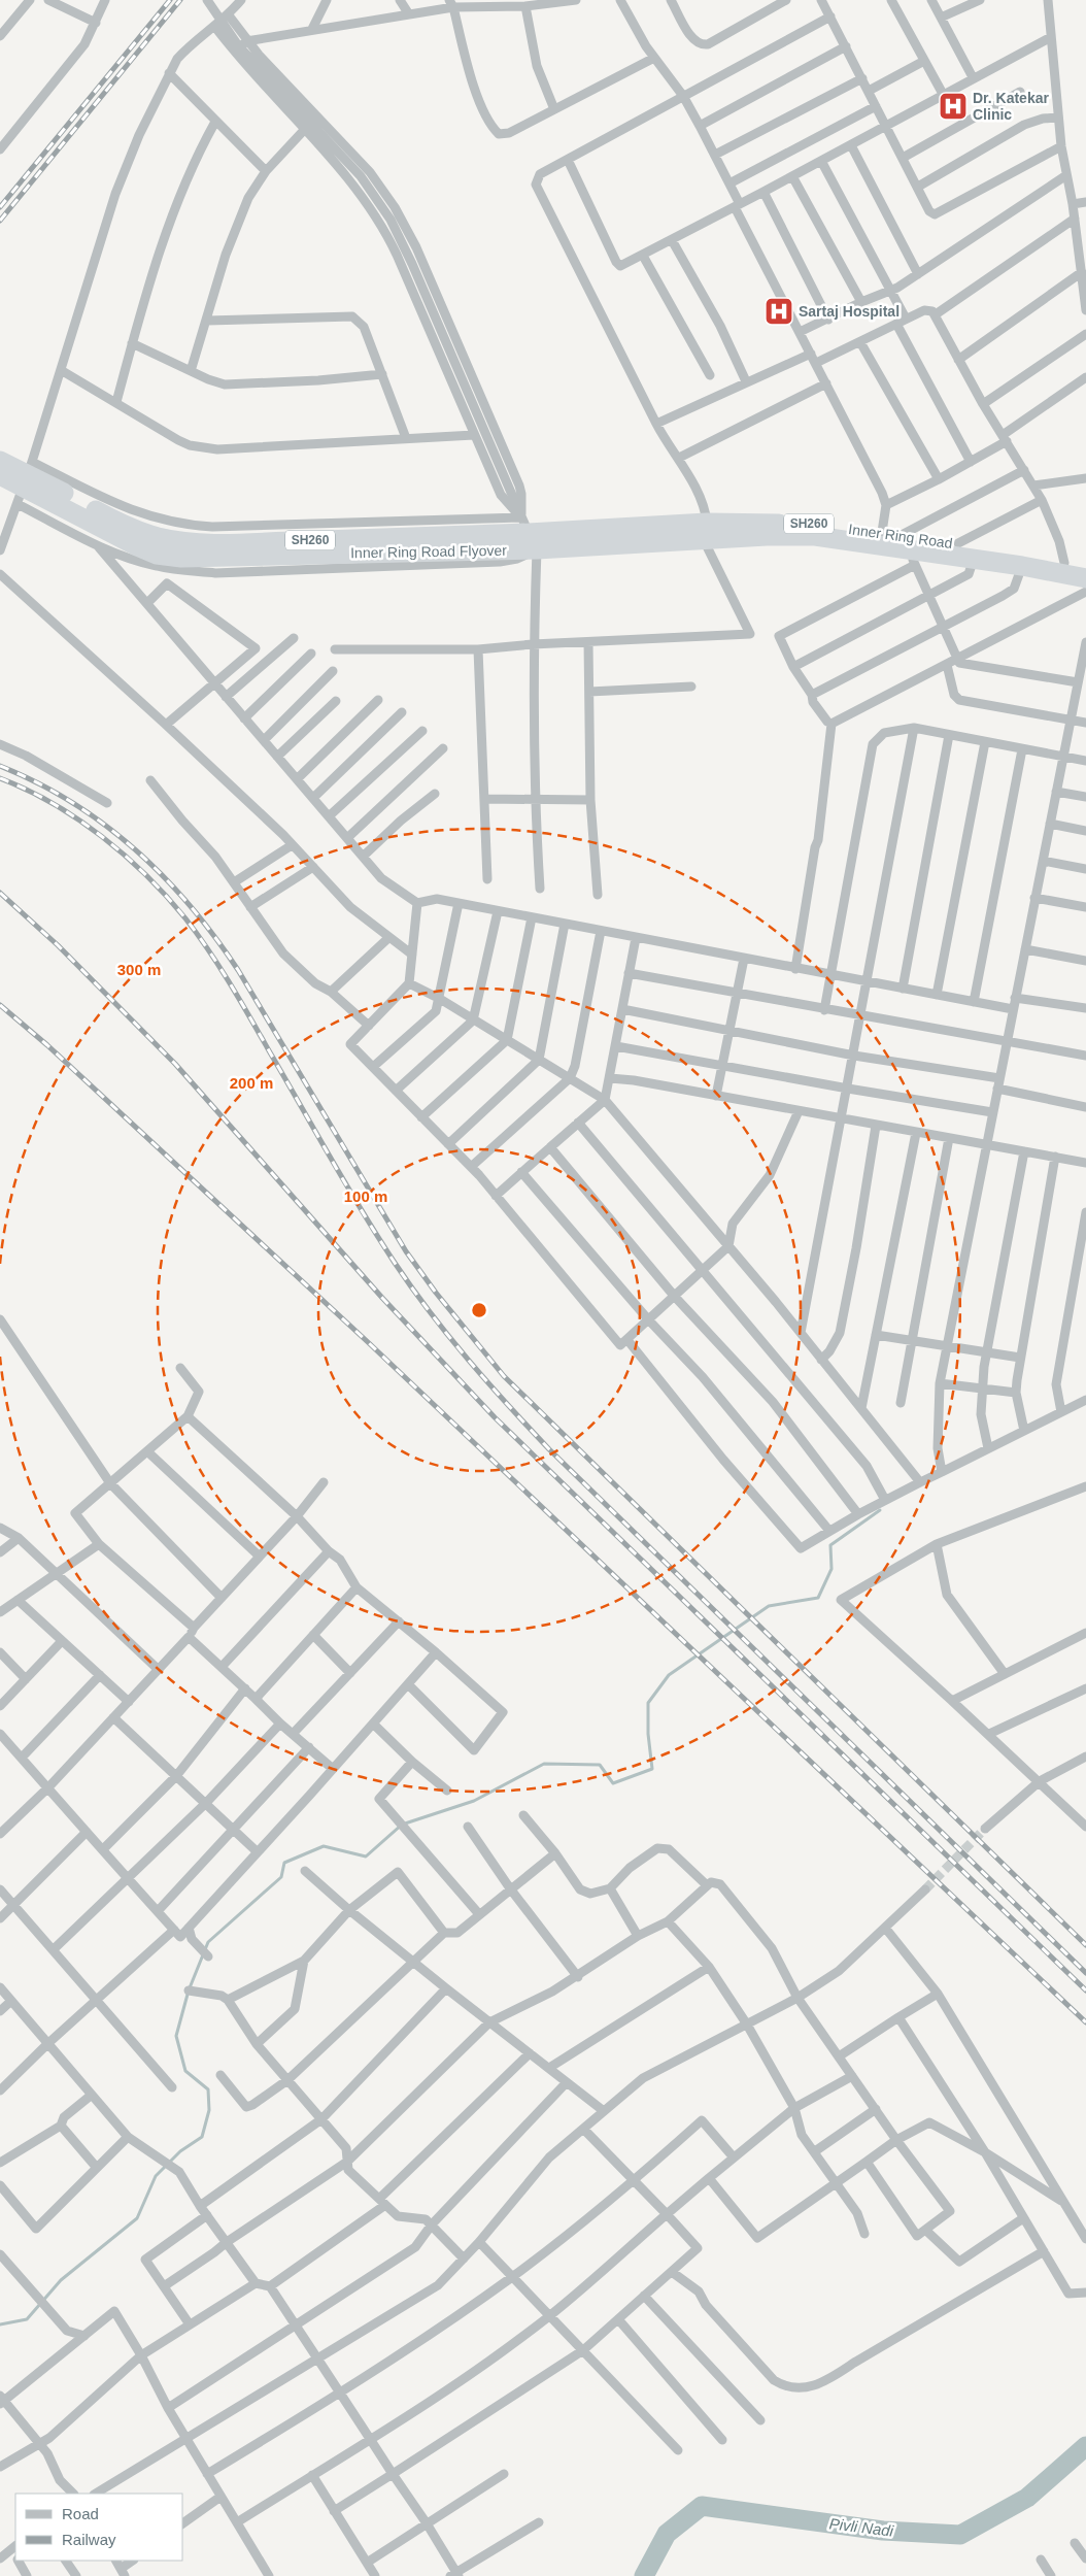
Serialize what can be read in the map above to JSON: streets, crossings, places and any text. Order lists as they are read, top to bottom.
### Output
{
  "streets": {
    "highway": ["SH260", "Inner Ring Road", "Inner Ring Road Flyover"]
  },
  "crossings": [
    ["Inner Ring Road", "Inner Ring Road Flyover"]
  ],
  "water": ["Pivli Nadi"],
  "places": {
    "hospital": ["Dr. Katekar Clinic", "Sartaj Hospital"]
  },
  "legend": ["Road", "Railway"],
  "rings": ["300 m", "200 m", "100 m"]
}
